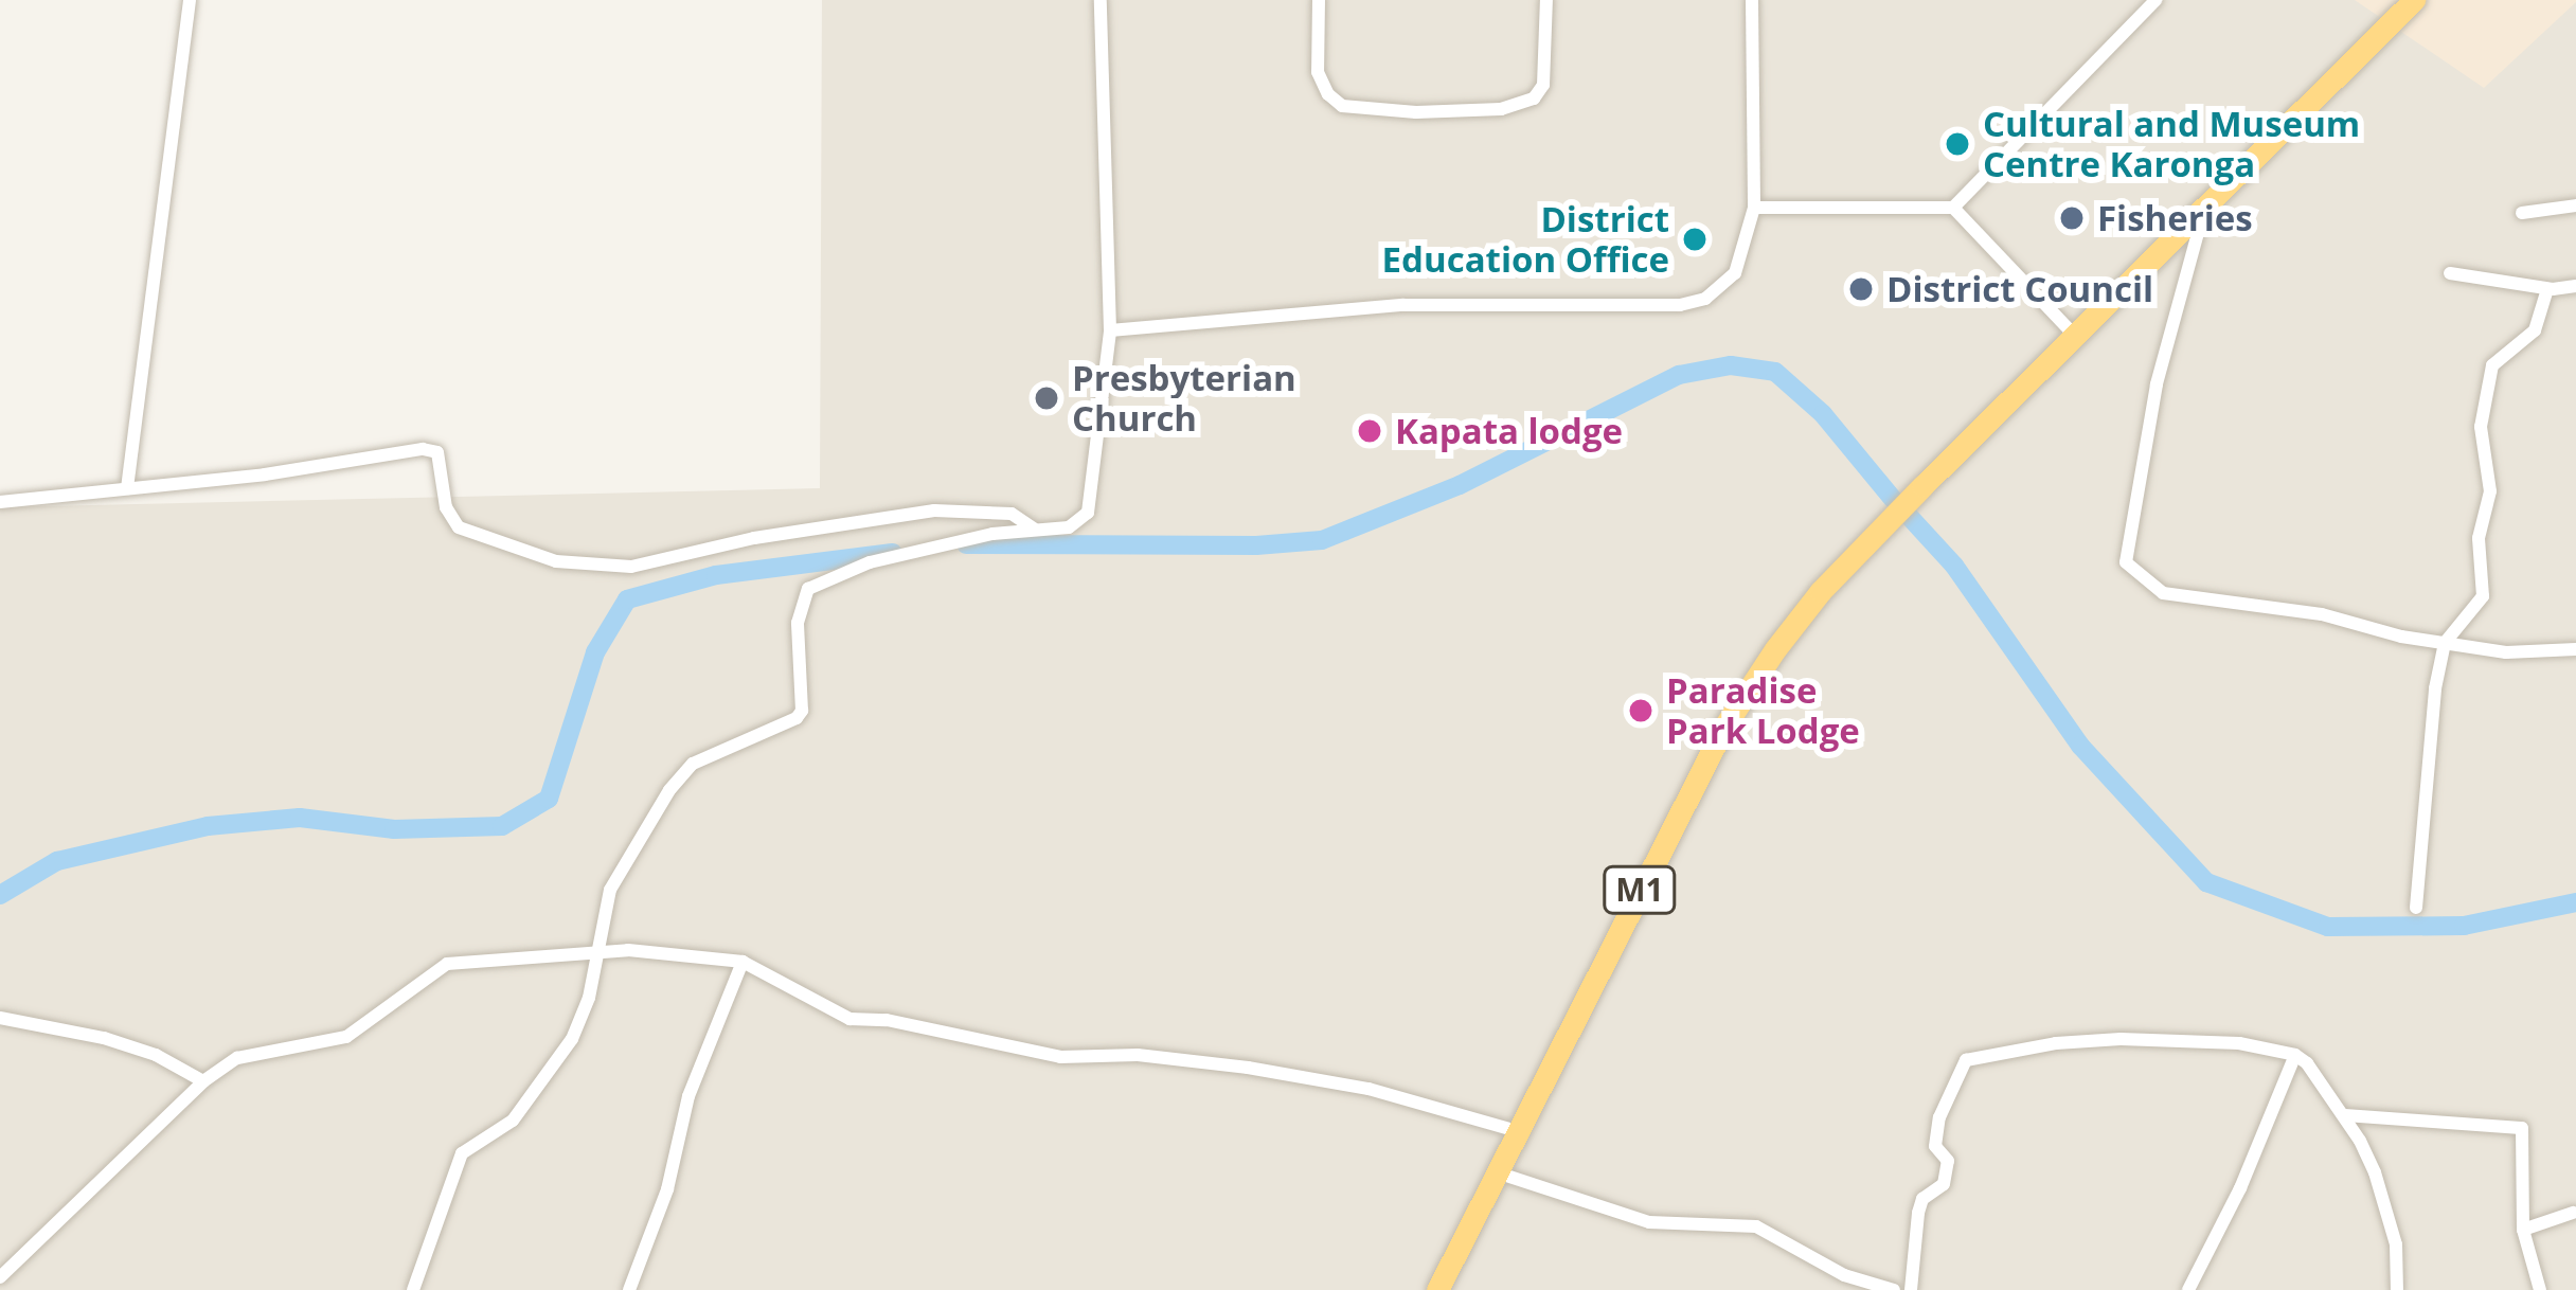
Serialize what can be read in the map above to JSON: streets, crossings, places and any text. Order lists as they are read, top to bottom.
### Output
{
  "streets": {
    "highway": ["M1"]
  },
  "places": [
    "Cultural and Museum Centre Karonga",
    "Fisheries",
    "District Education Office",
    "District Council",
    "Presbyterian Church",
    "Kapata lodge",
    "Paradise Park Lodge"
  ]
}
